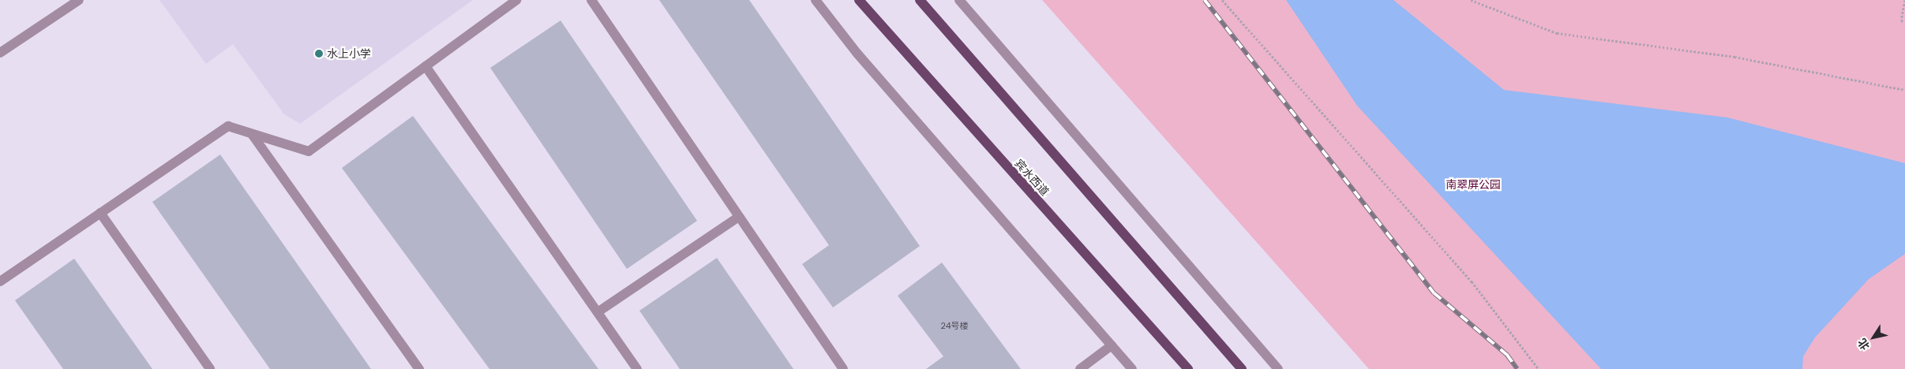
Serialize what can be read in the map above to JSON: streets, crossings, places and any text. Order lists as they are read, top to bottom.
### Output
{
  "streets": {
    "main road": ["宾水西道"]
  },
  "parks": ["南翠屏公园"],
  "places": ["水上小学"],
  "house_numbers": ["24号楼"],
  "north": "bottom left"
}
